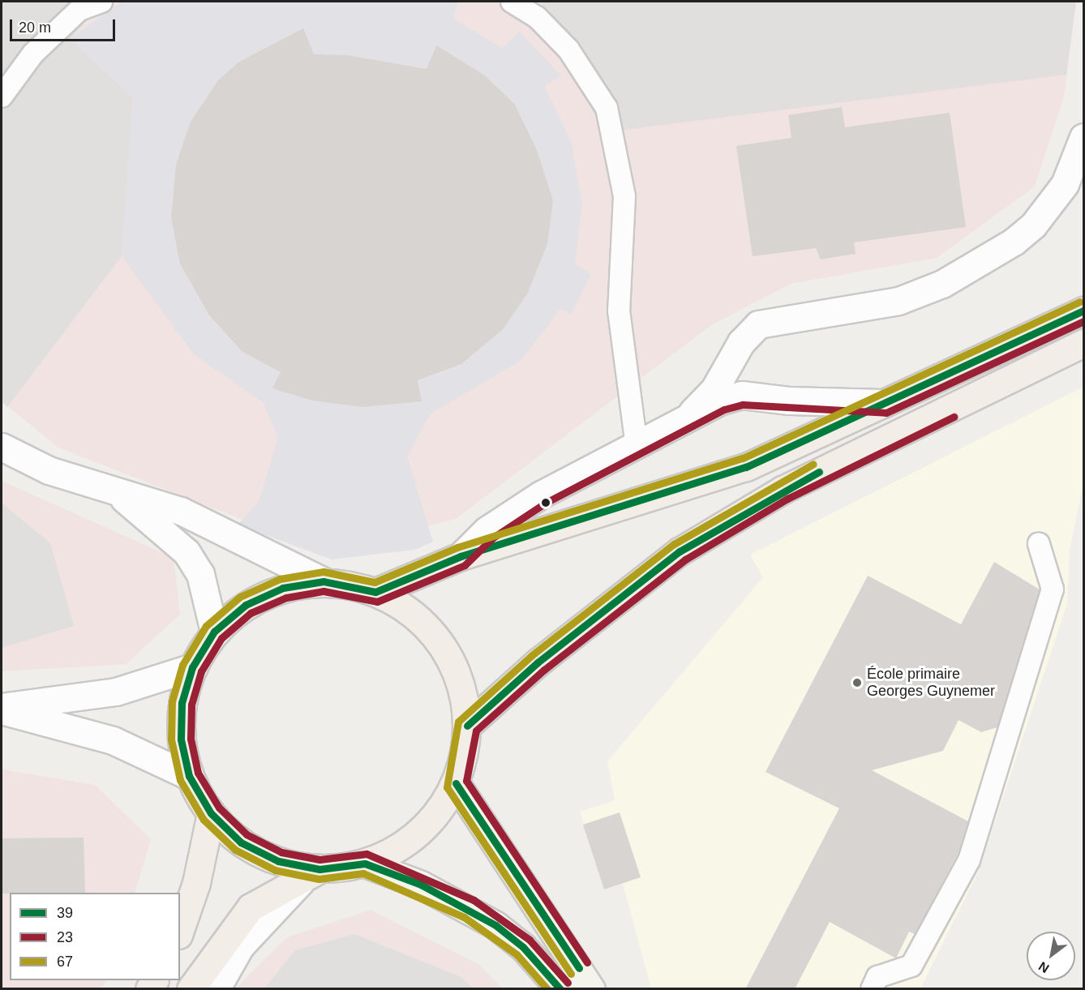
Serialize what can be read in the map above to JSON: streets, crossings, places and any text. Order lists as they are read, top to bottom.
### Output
{
  "places": ["École primaire Georges Guynemer"],
  "lines": ["transit line 67", "transit line 39", "transit line 23"],
  "legend": ["39", "23", "67"],
  "scale_bar": "20 m",
  "north": "bottom left"
}
